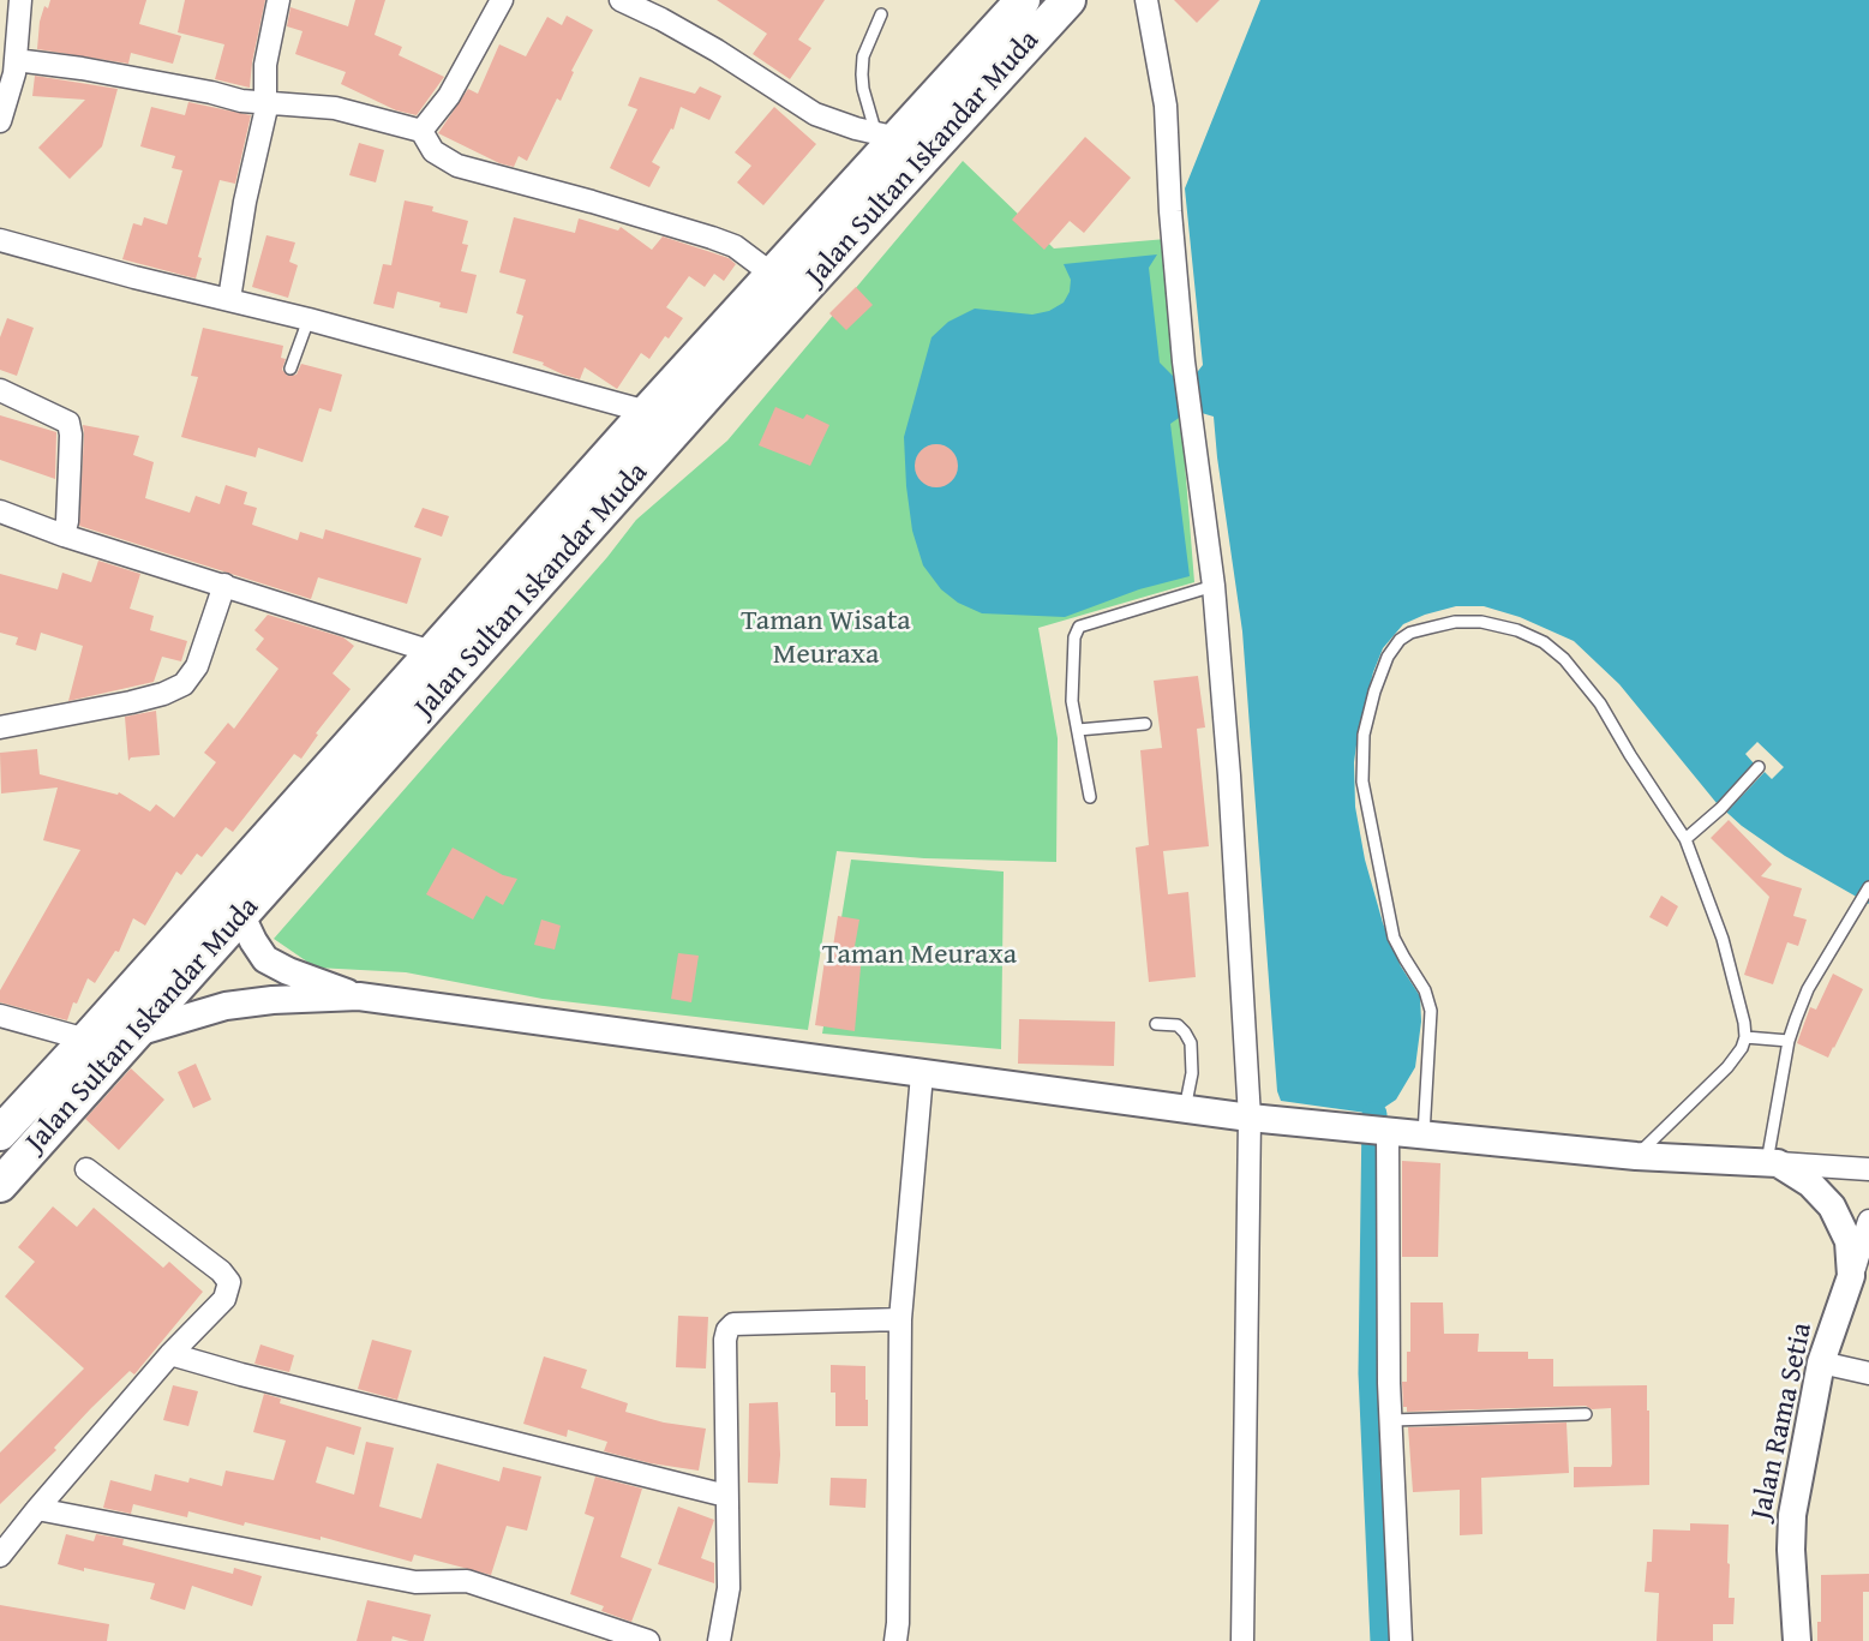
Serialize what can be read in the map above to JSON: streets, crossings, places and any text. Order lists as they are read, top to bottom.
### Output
{
  "streets": {
    "highway": ["Jalan Sultan Iskandar Muda"],
    "street": ["Jalan Rama Setia"]
  },
  "parks": ["Taman Wisata Meuraxa", "Taman Meuraxa"]
}
